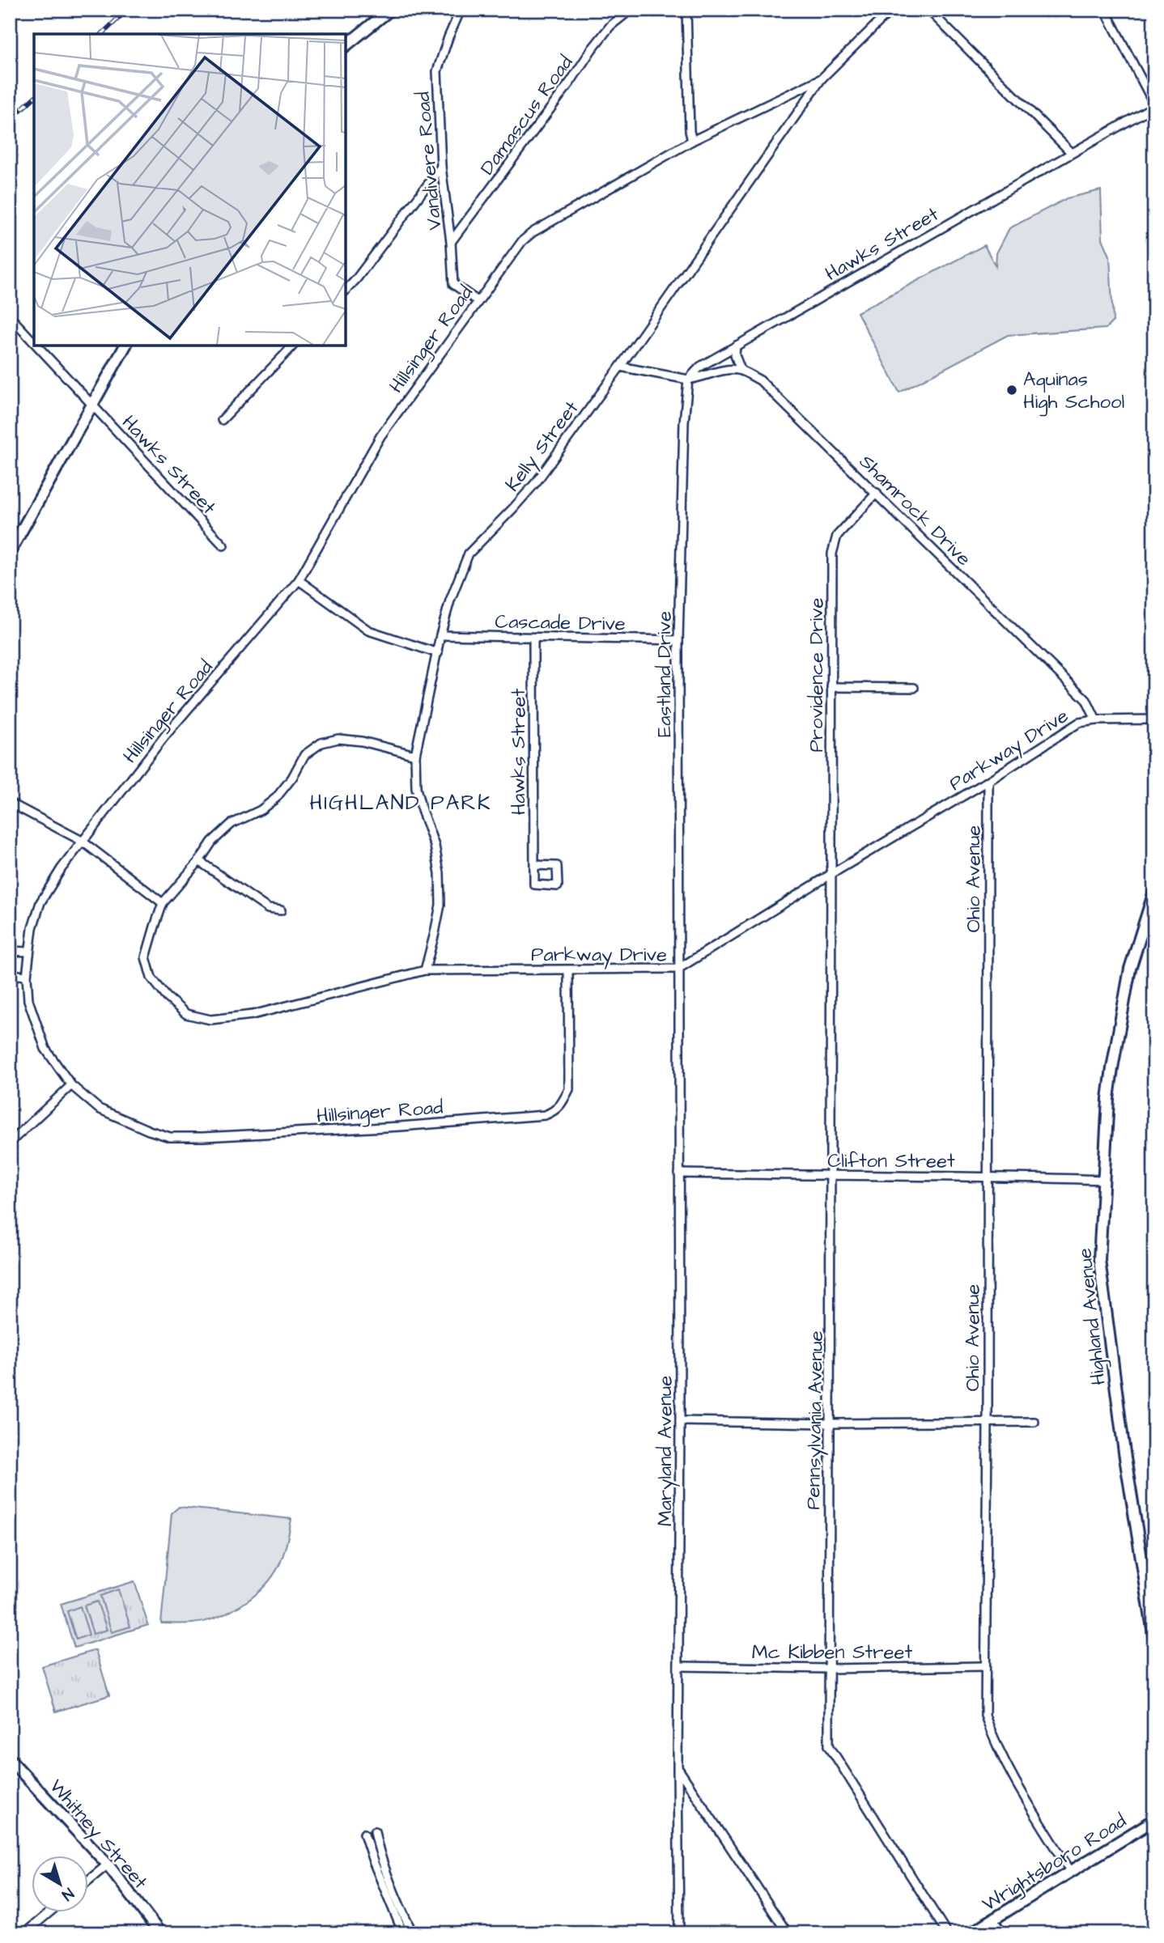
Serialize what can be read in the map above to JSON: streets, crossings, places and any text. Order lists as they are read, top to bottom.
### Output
{
  "streets": {
    "main road": ["Highland Avenue", "Whitney Street", "Wrightsboro Road"],
    "street": [
      "Damascus Road",
      "Vandivere Road",
      "Hawks Street",
      "Hillsinger Road",
      "Kelly Street",
      "Shamrock Drive",
      "Cascade Drive",
      "Eastland Drive",
      "Providence Drive",
      "Parkway Drive",
      "Ohio Avenue",
      "Clifton Street",
      "Pennsylvania Avenue",
      "Maryland Avenue",
      "Mc Kibben Street"
    ]
  },
  "crossings": [
    ["Damascus Road", "Vandivere Road"],
    ["Vandivere Road", "Hillsinger Road"],
    ["Hawks Street", "Cascade Drive"],
    ["Hawks Street", "Eastland Drive"],
    ["Hillsinger Road", "Kelly Street"],
    ["Hillsinger Road", "Parkway Drive"],
    ["Kelly Street", "Cascade Drive"],
    ["Kelly Street", "Parkway Drive"],
    ["Shamrock Drive", "Providence Drive"],
    ["Shamrock Drive", "Parkway Drive"],
    ["Cascade Drive", "Eastland Drive"],
    ["Eastland Drive", "Parkway Drive"],
    ["Eastland Drive", "Maryland Avenue"],
    ["Providence Drive", "Parkway Drive"],
    ["Providence Drive", "Pennsylvania Avenue"],
    ["Parkway Drive", "Ohio Avenue"],
    ["Parkway Drive", "Pennsylvania Avenue"],
    ["Parkway Drive", "Maryland Avenue"],
    ["Ohio Avenue", "Clifton Street"],
    ["Ohio Avenue", "Mc Kibben Street"],
    ["Ohio Avenue", "Wrightsboro Road"],
    ["Clifton Street", "Highland Avenue"],
    ["Clifton Street", "Pennsylvania Avenue"],
    ["Clifton Street", "Maryland Avenue"],
    ["Pennsylvania Avenue", "Mc Kibben Street"],
    ["Maryland Avenue", "Mc Kibben Street"]
  ],
  "districts": ["HIGHLAND PARK"],
  "places": ["Aquinas High School"],
  "north": "bottom right"
}
